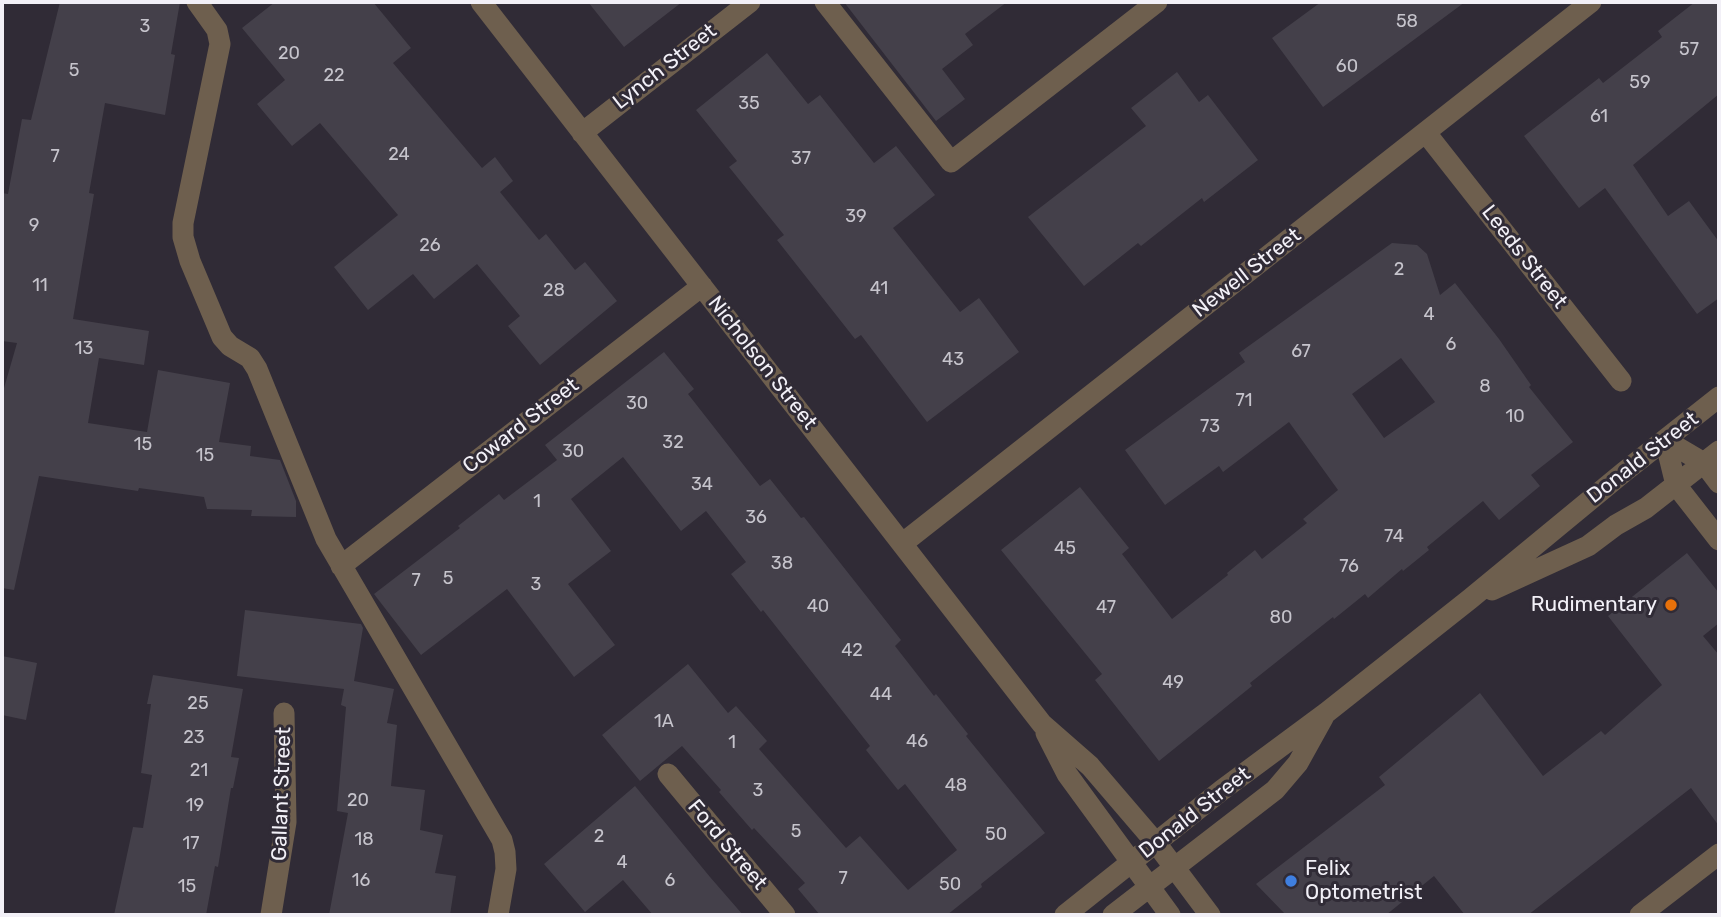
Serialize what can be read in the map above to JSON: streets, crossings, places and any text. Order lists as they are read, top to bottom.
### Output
{
  "streets": {
    "street": [
      "Lynch Street",
      "Leeds Street",
      "Newell Street",
      "Nicholson Street",
      "Coward Street",
      "Donald Street",
      "Gallant Street",
      "Ford Street"
    ]
  },
  "crossings": [
    ["Lynch Street", "Nicholson Street"],
    ["Leeds Street", "Newell Street"],
    ["Newell Street", "Nicholson Street"],
    ["Nicholson Street", "Coward Street"],
    ["Nicholson Street", "Donald Street"]
  ],
  "places": ["Rudimentary", "Felix Optometrist"],
  "house_numbers": [
    "58",
    "3",
    "57",
    "20",
    "60",
    "5",
    "22",
    "59",
    "35",
    "61",
    "24",
    "7",
    "37",
    "39",
    "9",
    "26",
    "2",
    "11",
    "41",
    "28",
    "4",
    "6",
    "13",
    "67",
    "43",
    "8",
    "71",
    "30",
    "10",
    "73",
    "32",
    "15",
    "30",
    "15",
    "34",
    "1",
    "36",
    "74",
    "45",
    "38",
    "76",
    "5",
    "7",
    "3",
    "40",
    "47",
    "80",
    "42",
    "49",
    "44",
    "25",
    "1A",
    "23",
    "46",
    "1",
    "21",
    "48",
    "3",
    "20",
    "19",
    "5",
    "50",
    "2",
    "18",
    "17",
    "4",
    "7",
    "16",
    "6",
    "50",
    "15"
  ]
}
